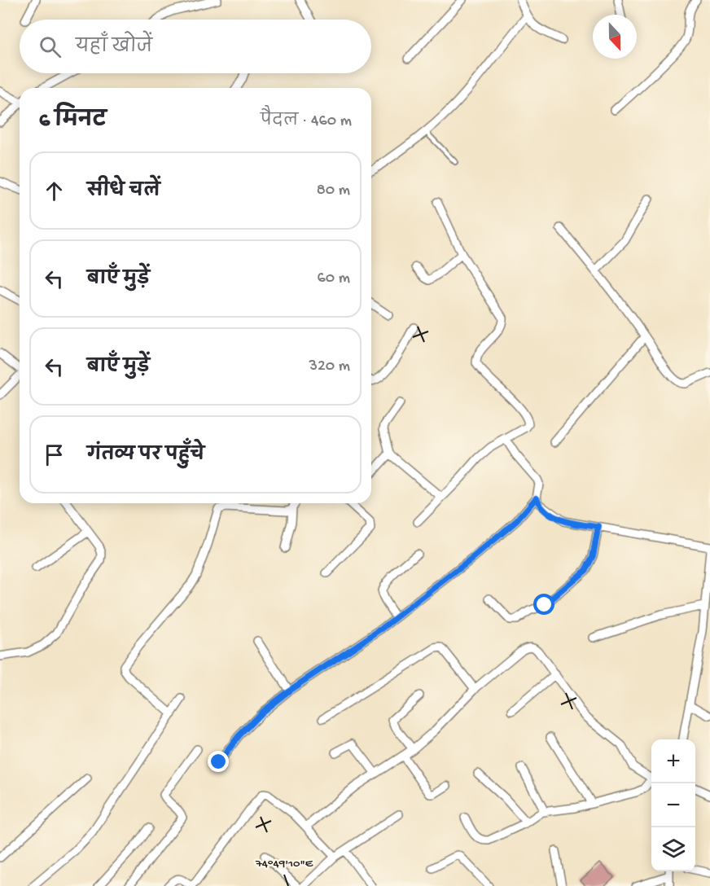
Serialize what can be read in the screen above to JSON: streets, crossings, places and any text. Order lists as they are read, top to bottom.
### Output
{
  "north": "bottom",
  "page": {
    "search": "यहाँ खोजें",
    "heading": ["6 मिनट", "पैदल · 460 m"],
    "list": [
      ["सीधे चलें", "80 m"],
      ["बाएँ मुड़ें", "60 m"],
      ["बाएँ मुड़ें", "320 m"],
      "गंतव्य पर पहुँचे"
    ],
    "map_buttons": ["+", "−"]
  },
  "coordinates": ["74°49'10\"E"]
}
